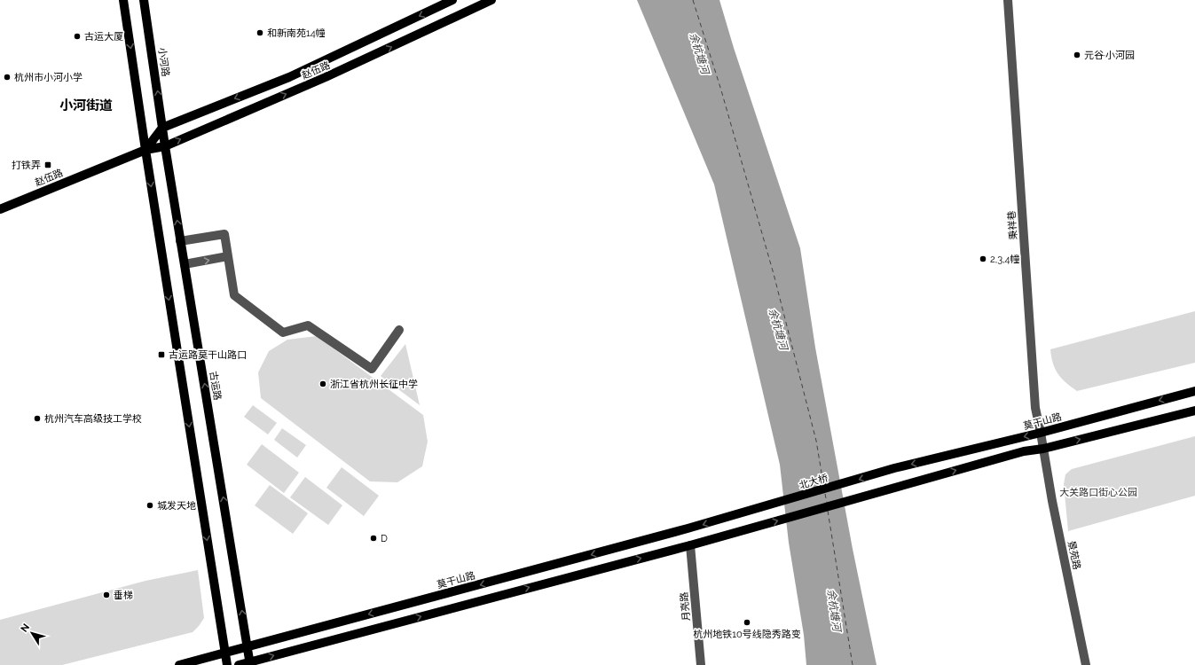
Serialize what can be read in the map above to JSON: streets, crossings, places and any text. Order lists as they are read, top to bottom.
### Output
{
  "streets": {
    "main road": [
      "小河路",
      "赵伍路",
      "古运路",
      "莫干山路",
      "北大桥"
    ],
    "street": ["秉祥巷", "景苑路", "月亮路"]
  },
  "crossings": [
    ["小河路", "赵伍路"],
    ["小河路", "古运路"],
    ["赵伍路", "古运路"],
    ["秉祥巷", "莫干山路"],
    ["秉祥巷", "景苑路"],
    ["古运路", "莫干山路"],
    ["莫干山路", "北大桥"]
  ],
  "districts": ["小河街道"],
  "water": ["余杭塘河"],
  "parks": ["大关路口街心公园"],
  "places": {
    "other": [
      "和新南苑14幢",
      "古运大厦",
      "元谷·小河园",
      "杭州市小河小学",
      "2,3,4幢",
      "浙江省杭州长征中学",
      "杭州汽车高级技工学校",
      "城发天地",
      "D",
      "垂梯",
      "杭州地铁10号线隐秀路变"
    ],
    "transit": ["打铁弄", "古运路莫干山路口"]
  },
  "north": "top left"
}
